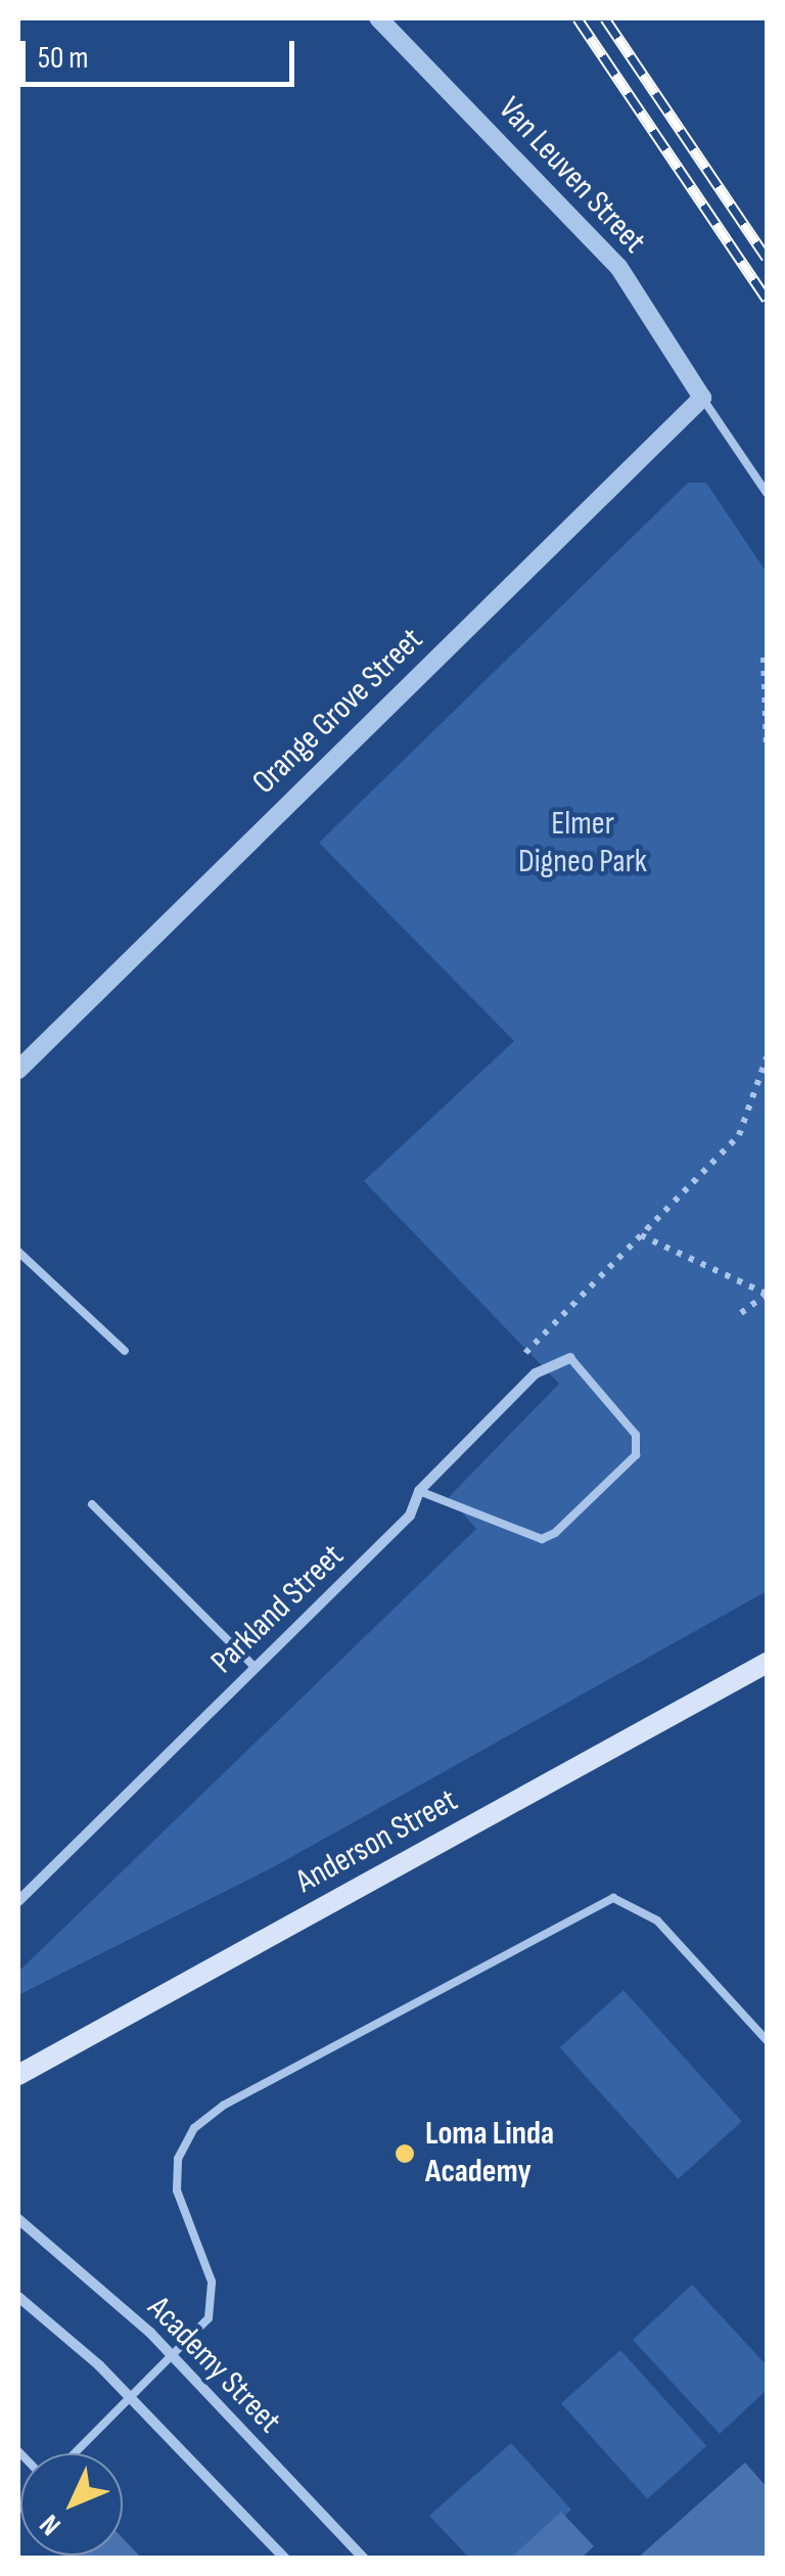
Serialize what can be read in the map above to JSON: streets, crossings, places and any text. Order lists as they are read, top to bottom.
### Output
{
  "streets": {
    "main road": ["Anderson Street"],
    "street": [
      "Van Leuven Street",
      "Orange Grove Street",
      "Parkland Street",
      "Academy Street"
    ]
  },
  "crossings": [
    ["Van Leuven Street", "Orange Grove Street"]
  ],
  "parks": ["Elmer Digneo Park"],
  "places": ["Loma Linda Academy"],
  "scale_bar": "50 m",
  "north": "bottom left"
}
